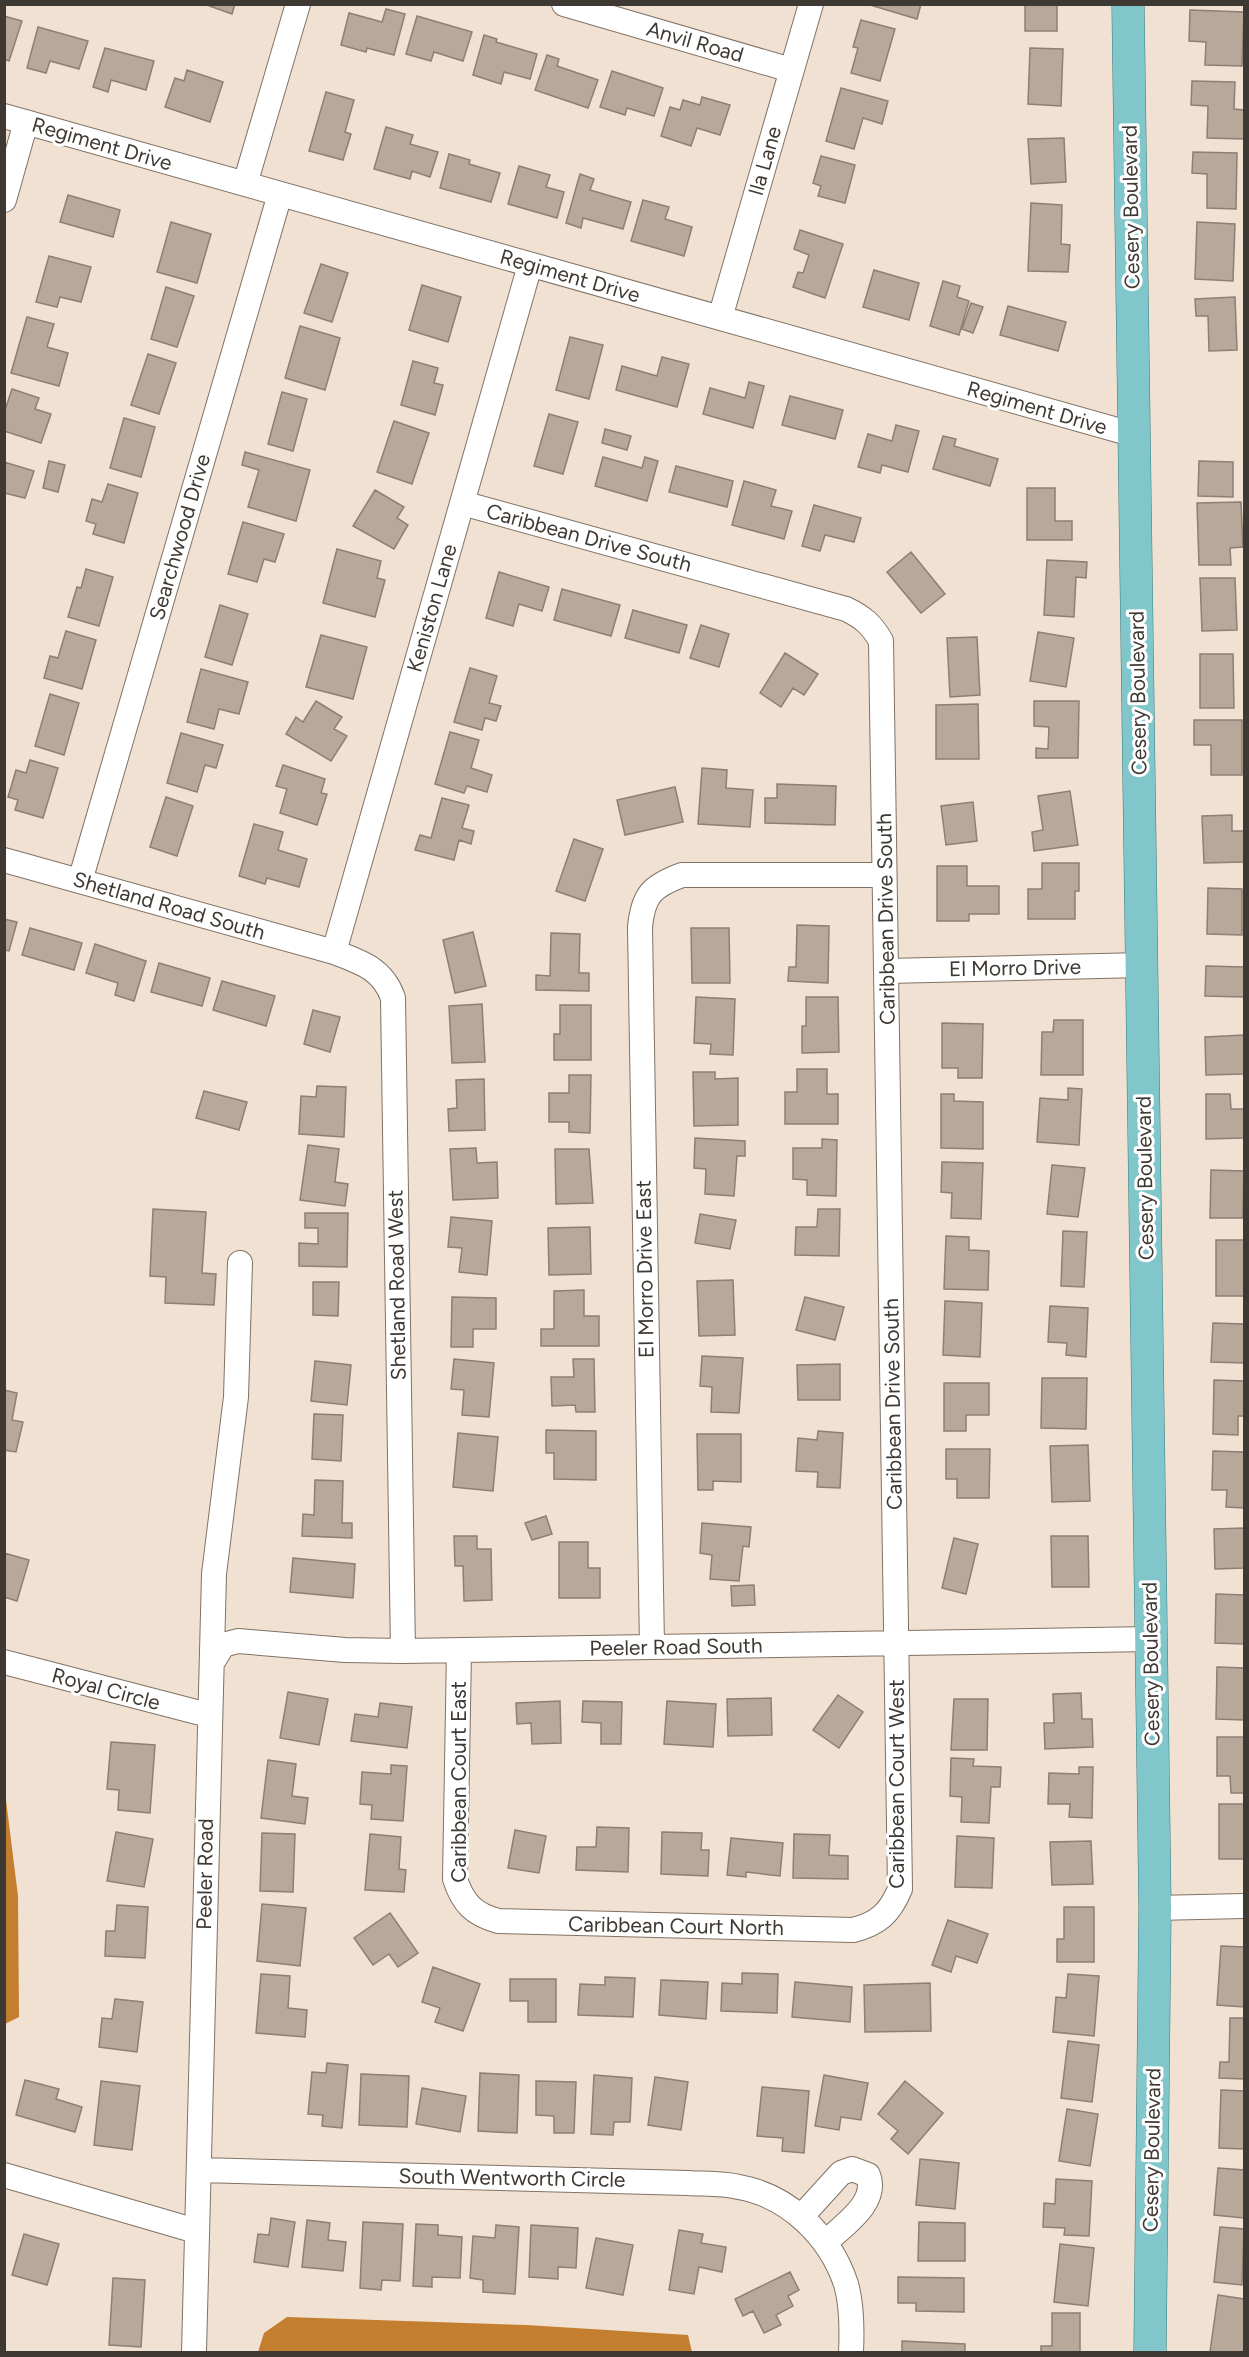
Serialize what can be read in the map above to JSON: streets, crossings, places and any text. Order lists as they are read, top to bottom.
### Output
{
  "streets": {
    "main road": ["Cesery Boulevard"],
    "street": [
      "Anvil Road",
      "Regiment Drive",
      "Ila Lane",
      "Searchwood Drive",
      "Caribbean Drive South",
      "Keniston Lane",
      "Shetland Road South",
      "El Morro Drive",
      "El Morro Drive East",
      "Shetland Road West",
      "Peeler Road South",
      "Royal Circle",
      "Caribbean Court East",
      "Caribbean Court West",
      "Peeler Road",
      "Caribbean Court North",
      "South Wentworth Circle"
    ]
  },
  "crossings": [
    ["Anvil Road", "Ila Lane"],
    ["Regiment Drive", "Ila Lane"],
    ["Regiment Drive", "Cesery Boulevard"],
    ["Regiment Drive", "Searchwood Drive"],
    ["Regiment Drive", "Keniston Lane"],
    ["Cesery Boulevard", "El Morro Drive"],
    ["Cesery Boulevard", "Peeler Road South"],
    ["Searchwood Drive", "Shetland Road South"],
    ["Caribbean Drive South", "Keniston Lane"],
    ["Caribbean Drive South", "El Morro Drive"],
    ["Caribbean Drive South", "El Morro Drive East"],
    ["Caribbean Drive South", "Peeler Road South"],
    ["Caribbean Drive South", "Caribbean Court West"],
    ["Keniston Lane", "Shetland Road South"],
    ["Keniston Lane", "Shetland Road West"],
    ["Shetland Road South", "Shetland Road West"],
    ["El Morro Drive East", "Peeler Road South"],
    ["Shetland Road West", "Peeler Road South"],
    ["Peeler Road South", "Caribbean Court East"],
    ["Peeler Road South", "Caribbean Court West"],
    ["Peeler Road South", "Peeler Road"],
    ["Royal Circle", "Peeler Road"],
    ["Caribbean Court East", "Caribbean Court North"],
    ["Caribbean Court West", "Caribbean Court North"],
    ["Peeler Road", "South Wentworth Circle"]
  ]
}
